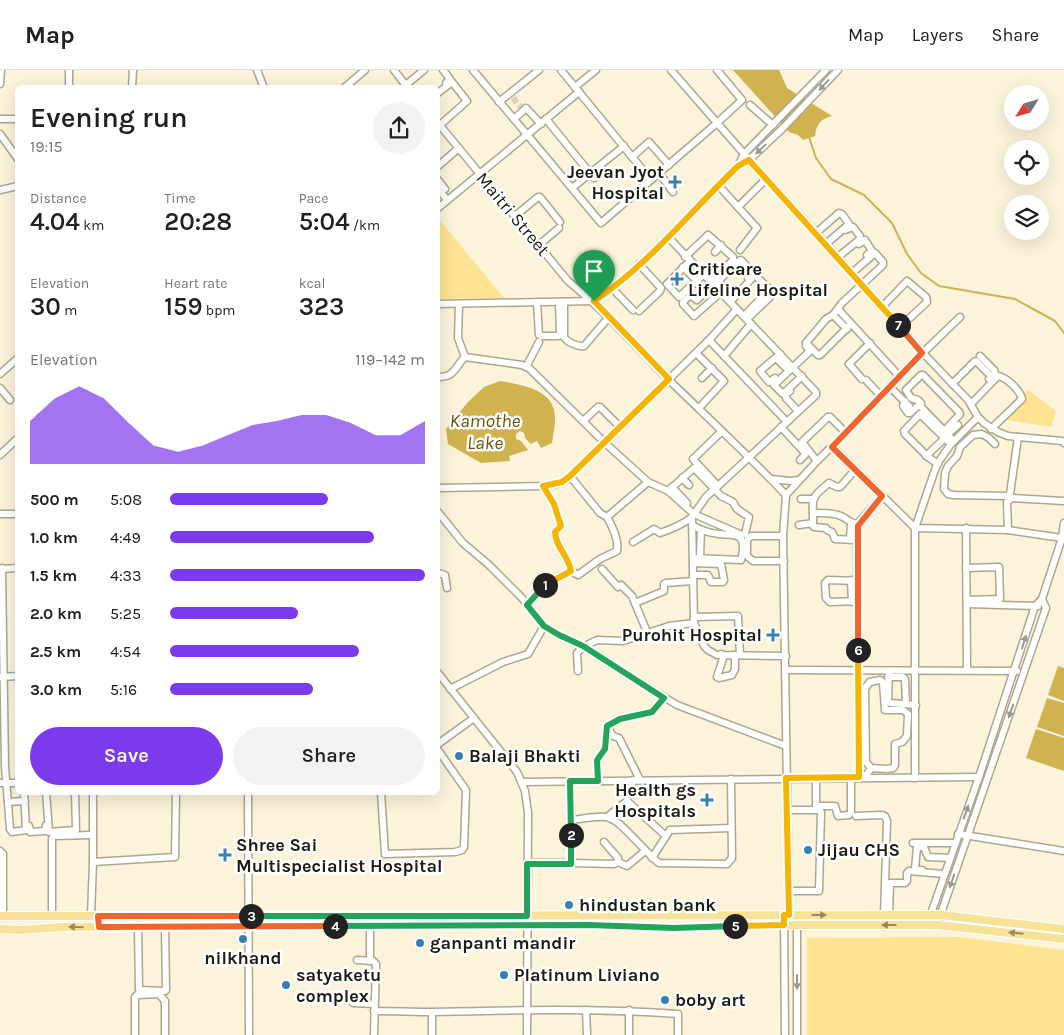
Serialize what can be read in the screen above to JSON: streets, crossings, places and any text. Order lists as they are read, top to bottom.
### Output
{
  "streets": {
    "street": ["Maitri Street"]
  },
  "water": ["Kamothe Lake"],
  "places": {
    "health": [
      "Jeevan Jyot Hospital",
      "Criticare Lifeline Hospital",
      "Purohit Hospital",
      "Health gs Hospitals",
      "Shree Sai Multispecialist Hospital"
    ],
    "other": [
      "Balaji Bhakti",
      "Jijau CHS",
      "hindustan bank",
      "nilkhand",
      "ganpanti mandir",
      "Platinum Liviano",
      "satyaketu complex",
      "boby art"
    ]
  },
  "north": "bottom left",
  "page": {
    "header": "Map",
    "nav": ["Map", "Layers", "Share"],
    "heading": ["Evening run", "19:15"],
    "stats": [
      ["Distance", "4.04 km"],
      ["Time", "20:28"],
      ["Pace", "5:04 /km"],
      ["Elevation", "30 m"],
      ["Heart rate", "159 bpm"],
      ["kcal", "323"]
    ],
    "pins": [
      "7",
      "1",
      "6",
      "2",
      "3",
      "4",
      "5"
    ],
    "chart": ["Elevation", "119–142 m"],
    "list": [
      {
        "name": "500 m",
        "note": "5:08"
      },
      {
        "name": "1.0 km",
        "note": "4:49"
      },
      {
        "name": "1.5 km",
        "note": "4:33"
      },
      {
        "name": "2.0 km",
        "note": "5:25"
      },
      {
        "name": "2.5 km",
        "note": "4:54"
      },
      {
        "name": "3.0 km",
        "note": "5:16"
      }
    ],
    "buttons": ["Save", "Share"]
  }
}
